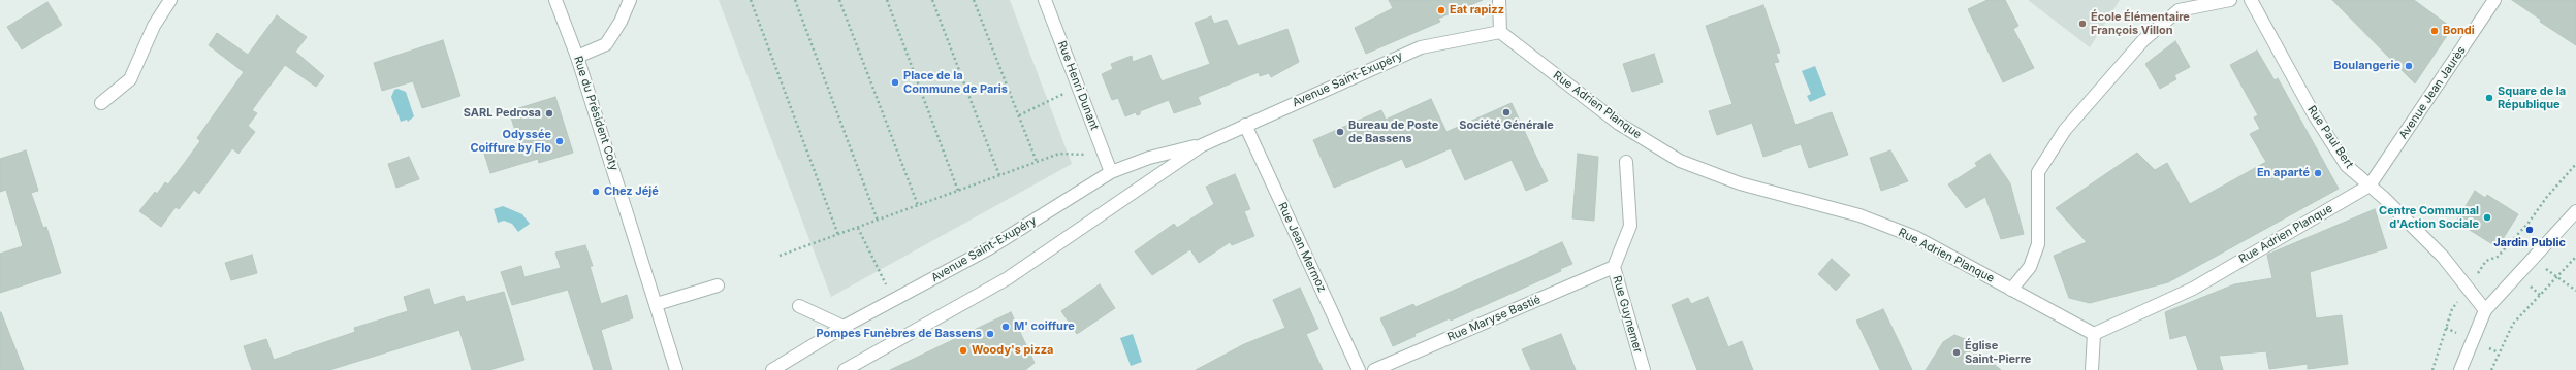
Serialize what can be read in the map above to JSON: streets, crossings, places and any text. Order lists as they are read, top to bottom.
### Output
{
  "streets": {
    "street": [
      "Avenue Saint-Exupéry",
      "Rue Henri Dunant",
      "Avenue Jean Jaurès",
      "Rue Adrien Planque",
      "Rue du Président Coty",
      "Rue Paul Bert",
      "Rue Jean Mermoz",
      "Rue Guynemer",
      "Rue Maryse Bastié"
    ]
  },
  "crossings": [
    ["Avenue Saint-Exupéry", "Rue Henri Dunant"],
    ["Avenue Saint-Exupéry", "Rue Adrien Planque"],
    ["Avenue Saint-Exupéry", "Rue Jean Mermoz"],
    ["Avenue Jean Jaurès", "Rue Adrien Planque"],
    ["Avenue Jean Jaurès", "Rue Paul Bert"],
    ["Rue Adrien Planque", "Rue Paul Bert"],
    ["Rue Guynemer", "Rue Maryse Bastié"]
  ],
  "places": [
    "Eat rapizz",
    "École Élémentaire François Villon",
    "Bondi",
    "Boulangerie",
    "Place de la Commune de Paris",
    "Square de la République",
    "Société Générale",
    "SARL Pedrosa",
    "Bureau de Poste de Bassens",
    "Odyssée Coiffure by Flo",
    "En aparté",
    "Chez Jéjé",
    "Centre Communal d'Action Sociale",
    "Jardin Public",
    "M' coiffure",
    "Pompes Funèbres de Bassens",
    "Woody's pizza",
    "Église Saint-Pierre"
  ]
}
